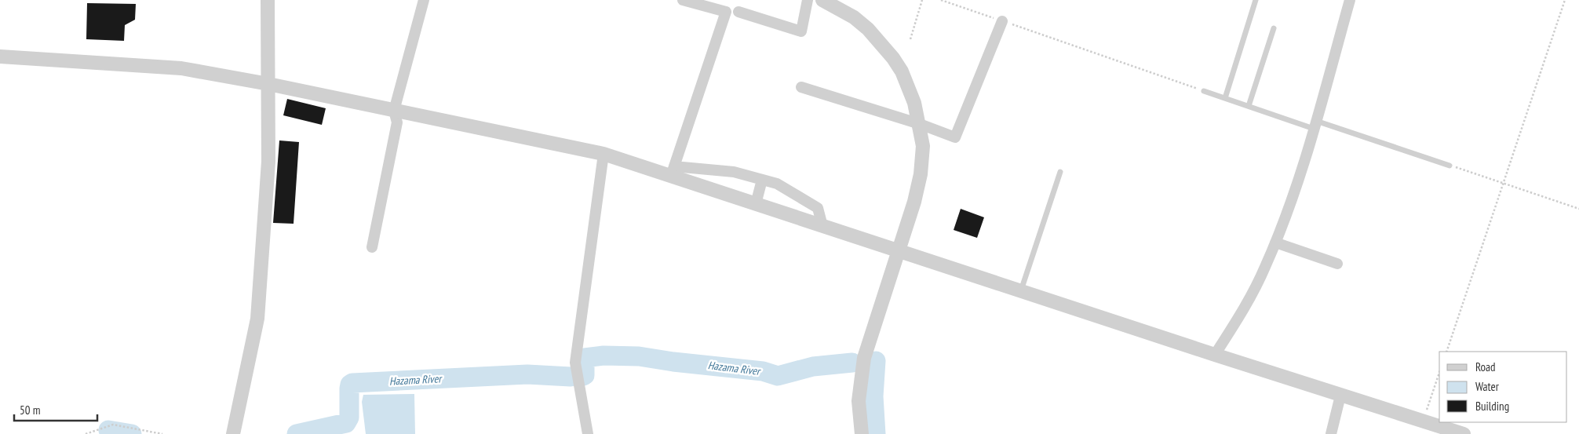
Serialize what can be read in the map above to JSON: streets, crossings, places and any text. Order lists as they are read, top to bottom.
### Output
{
  "water": ["Hazama River"],
  "legend": ["Road", "Water", "Building"],
  "scale_bar": "50 m"
}
